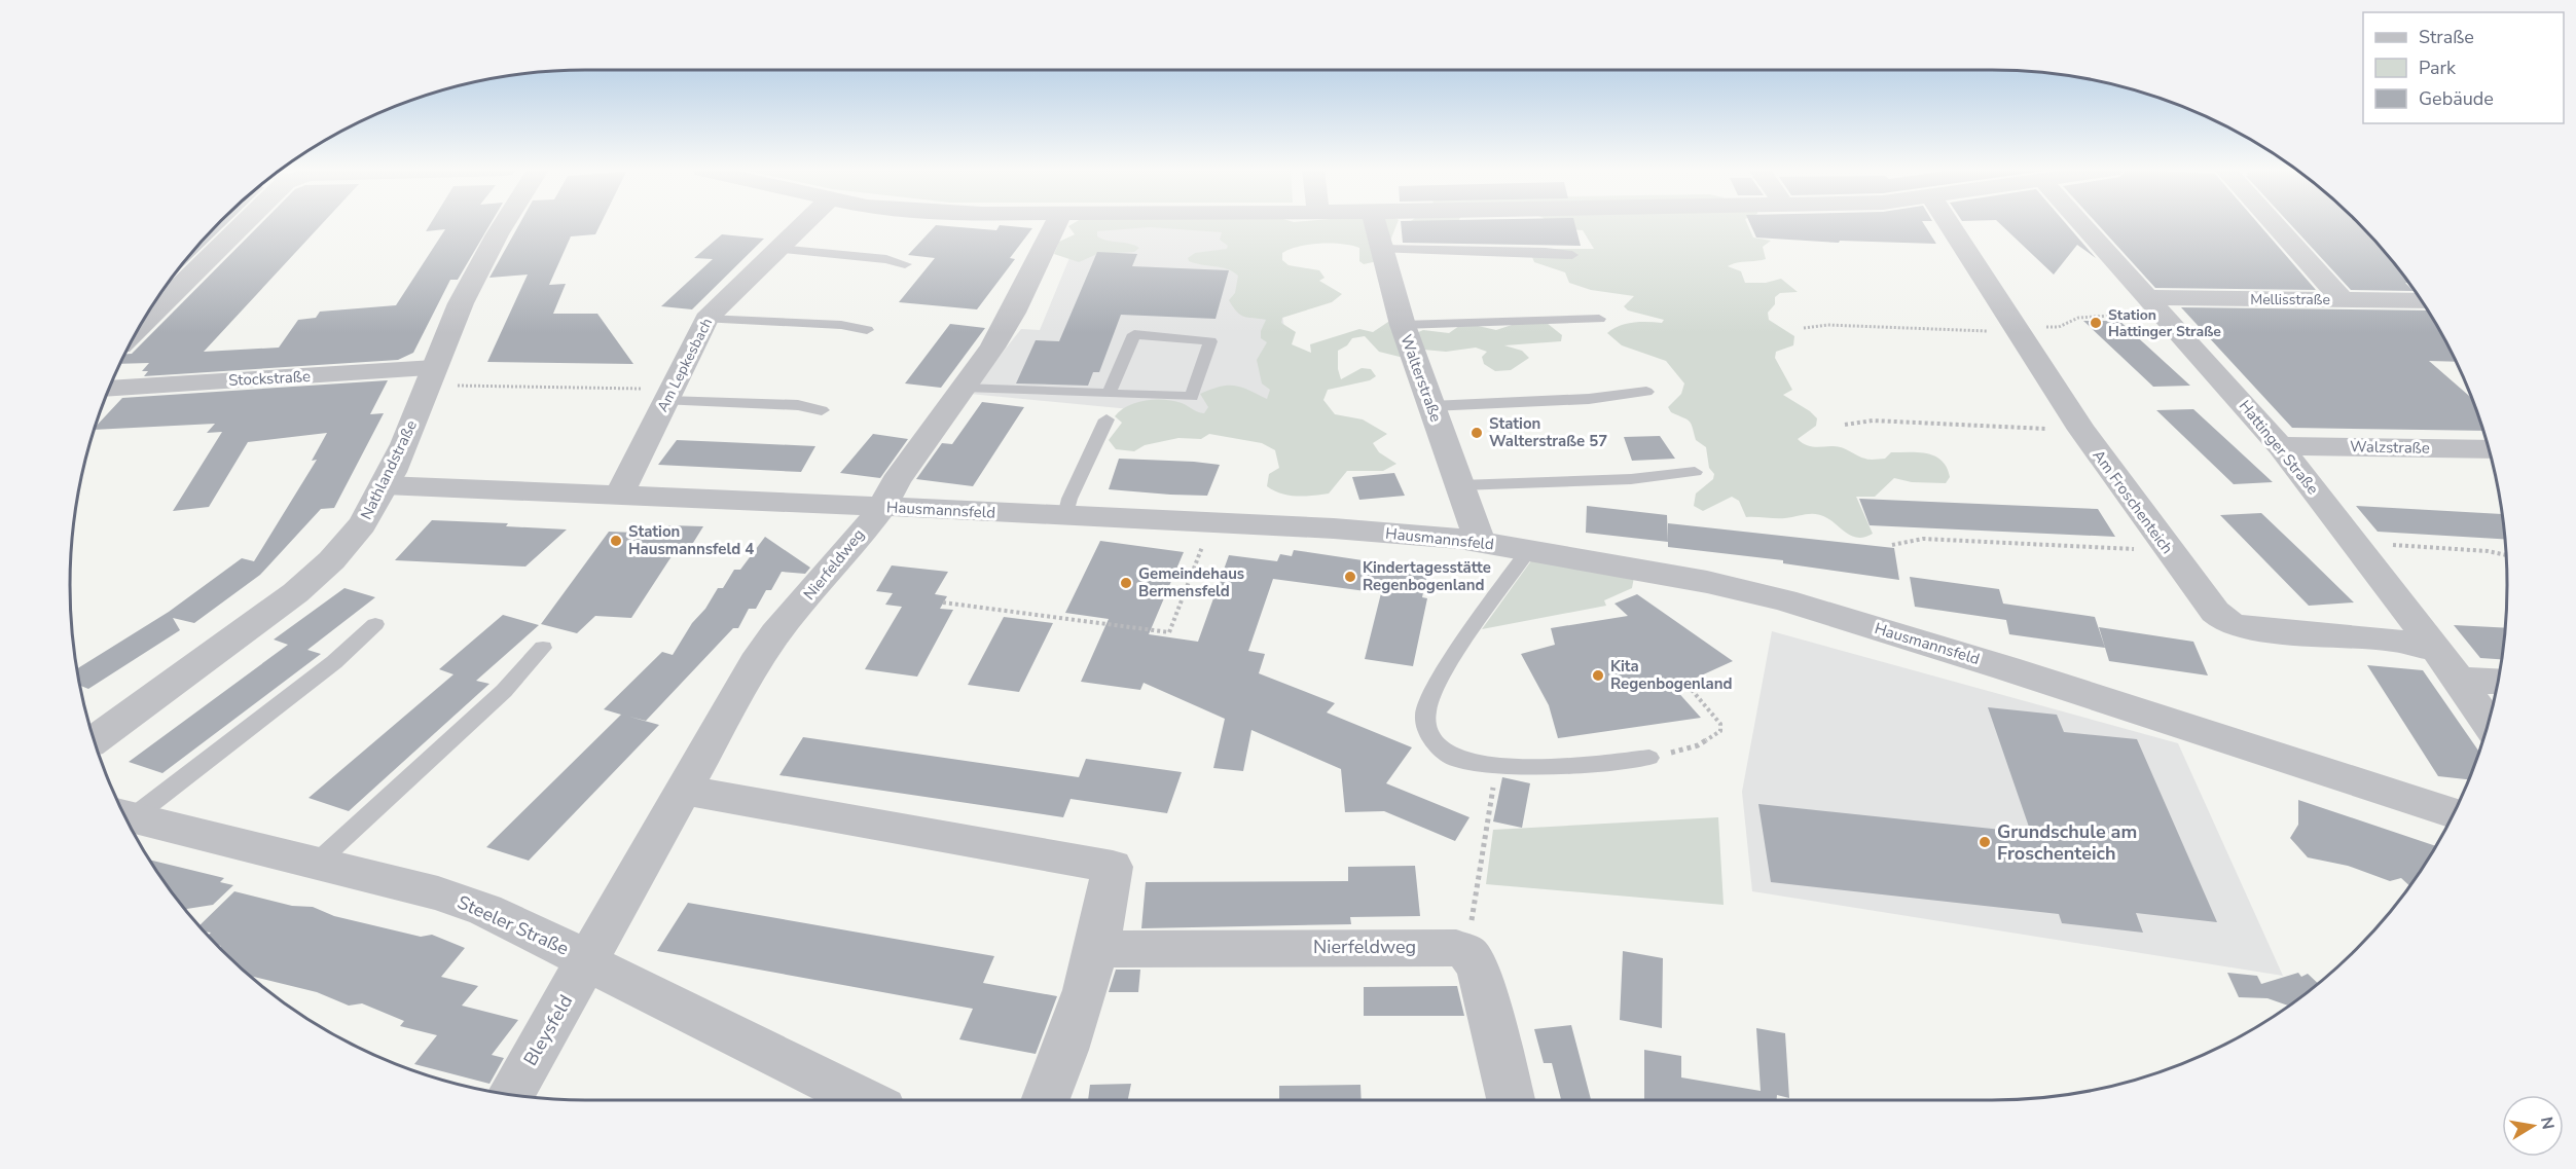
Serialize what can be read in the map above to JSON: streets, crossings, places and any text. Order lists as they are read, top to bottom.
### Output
{
  "streets": {
    "street": [
      "Mellisstraße",
      "Am Lepkesbach",
      "Stockstraße",
      "Walterstraße",
      "Hattinger Straße",
      "Walzstraße",
      "Nathlandstraße",
      "Am Froschenteich",
      "Hausmannsfeld",
      "Nierfeldweg",
      "Steeler Straße",
      "Bleysfeld"
    ]
  },
  "crossings": [
    ["Mellisstraße", "Hattinger Straße"],
    ["Am Lepkesbach", "Hausmannsfeld"],
    ["Stockstraße", "Nathlandstraße"],
    ["Walterstraße", "Hausmannsfeld"],
    ["Hattinger Straße", "Walzstraße"],
    ["Hattinger Straße", "Am Froschenteich"],
    ["Nathlandstraße", "Hausmannsfeld"],
    ["Hausmannsfeld", "Nierfeldweg"],
    ["Nierfeldweg", "Steeler Straße"],
    ["Nierfeldweg", "Bleysfeld"],
    ["Steeler Straße", "Bleysfeld"]
  ],
  "places": [
    "Station Hattinger Straße",
    "Station Walterstraße 57",
    "Station Hausmannsfeld 4",
    "Kindertagesstätte Regenbogenland",
    "Gemeindehaus Bermensfeld",
    "Kita Regenbogenland",
    "Grundschule am Froschenteich"
  ],
  "legend": ["Straße", "Park", "Gebäude"],
  "north": "right"
}
